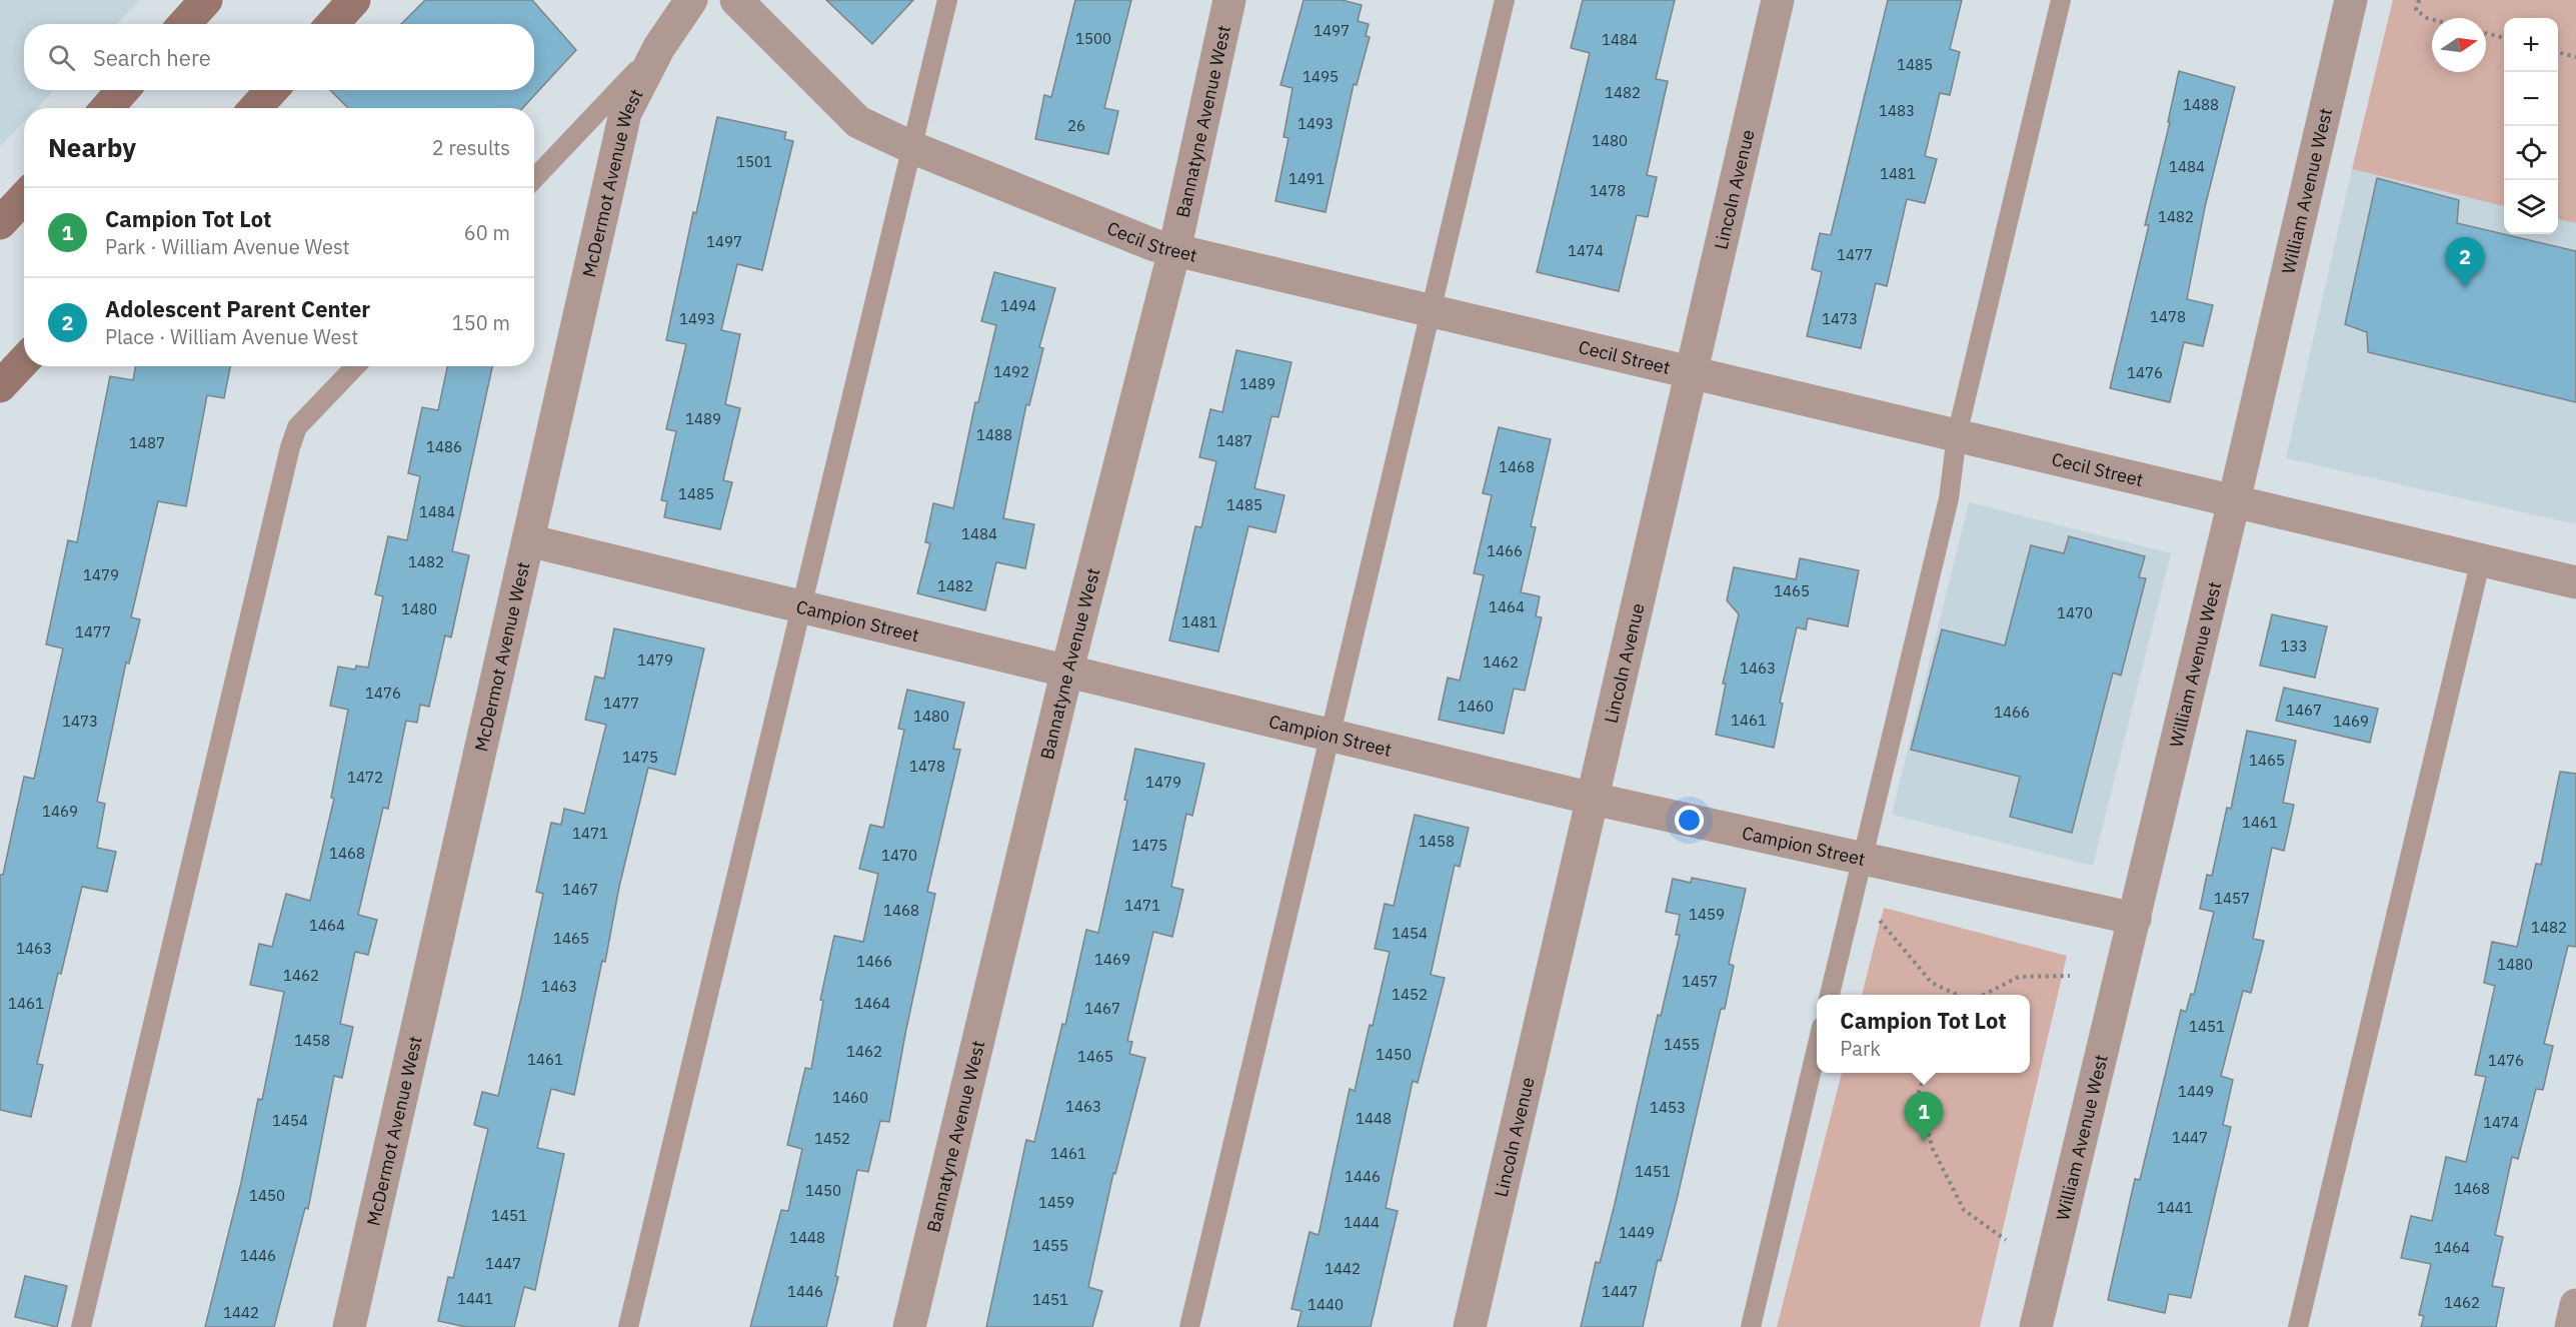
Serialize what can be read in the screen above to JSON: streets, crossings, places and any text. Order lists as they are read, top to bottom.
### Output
{
  "streets": {
    "street": [
      "Bannatyne Avenue West",
      "McDermot Avenue West",
      "Lincoln Avenue",
      "William Avenue West",
      "Cecil Street",
      "Campion Street"
    ]
  },
  "crossings": [
    ["Bannatyne Avenue West", "Cecil Street"],
    ["Bannatyne Avenue West", "Campion Street"],
    ["McDermot Avenue West", "Campion Street"],
    ["Lincoln Avenue", "Cecil Street"],
    ["Lincoln Avenue", "Campion Street"],
    ["William Avenue West", "Cecil Street"],
    ["William Avenue West", "Campion Street"]
  ],
  "house_numbers": [
    "1497",
    "1500",
    "1484",
    "1485",
    "1495",
    "1482",
    "1488",
    "1483",
    "1493",
    "26",
    "1480",
    "1501",
    "1484",
    "1481",
    "1491",
    "1478",
    "1482",
    "1497",
    "1474",
    "1477",
    "1494",
    "1478",
    "1493",
    "1473",
    "1492",
    "1476",
    "1489",
    "1489",
    "1488",
    "1487",
    "1487",
    "1486",
    "1468",
    "1485",
    "1485",
    "1484",
    "1484",
    "1466",
    "1482",
    "1479",
    "1482",
    "1465",
    "1464",
    "1480",
    "1470",
    "1481",
    "1477",
    "133",
    "1479",
    "1462",
    "1463",
    "1476",
    "1477",
    "1460",
    "1467",
    "1466",
    "1480",
    "1461",
    "1473",
    "1469",
    "1475",
    "1465",
    "1478",
    "1472",
    "1479",
    "1469",
    "1461",
    "1471",
    "1458",
    "1475",
    "1468",
    "1470",
    "1467",
    "1457",
    "1471",
    "1468",
    "1459",
    "1464",
    "1482",
    "1454",
    "1465",
    "1463",
    "1469",
    "1466",
    "1480",
    "1462",
    "1457",
    "1463",
    "1452",
    "1461",
    "1464",
    "1467",
    "1451",
    "1458",
    "1455",
    "1462",
    "1450",
    "1465",
    "1461",
    "1476",
    "1449",
    "1460",
    "1463",
    "1453",
    "1448",
    "1454",
    "1474",
    "1447",
    "1452",
    "1461",
    "1451",
    "1446",
    "1468",
    "1450",
    "1450",
    "1459",
    "1441",
    "1451",
    "1444",
    "1449",
    "1448",
    "1455",
    "1464",
    "1446",
    "1447",
    "1442",
    "1446",
    "1447",
    "1441",
    "1451",
    "1462",
    "1440",
    "1442"
  ],
  "north": "right",
  "page": {
    "map_buttons": ["+", "−"],
    "search": "Search here",
    "heading": ["Nearby", "2 results"],
    "list": [
      {
        "mark": "1",
        "name": "Campion Tot Lot",
        "note": "Park · William Avenue West",
        "value": "60 m"
      },
      {
        "mark": "2",
        "name": "Adolescent Parent Center",
        "note": "Place · William Avenue West",
        "value": "150 m"
      }
    ],
    "pins": ["2", "1"],
    "popup": ["Campion Tot Lot", "Park"]
  }
}
